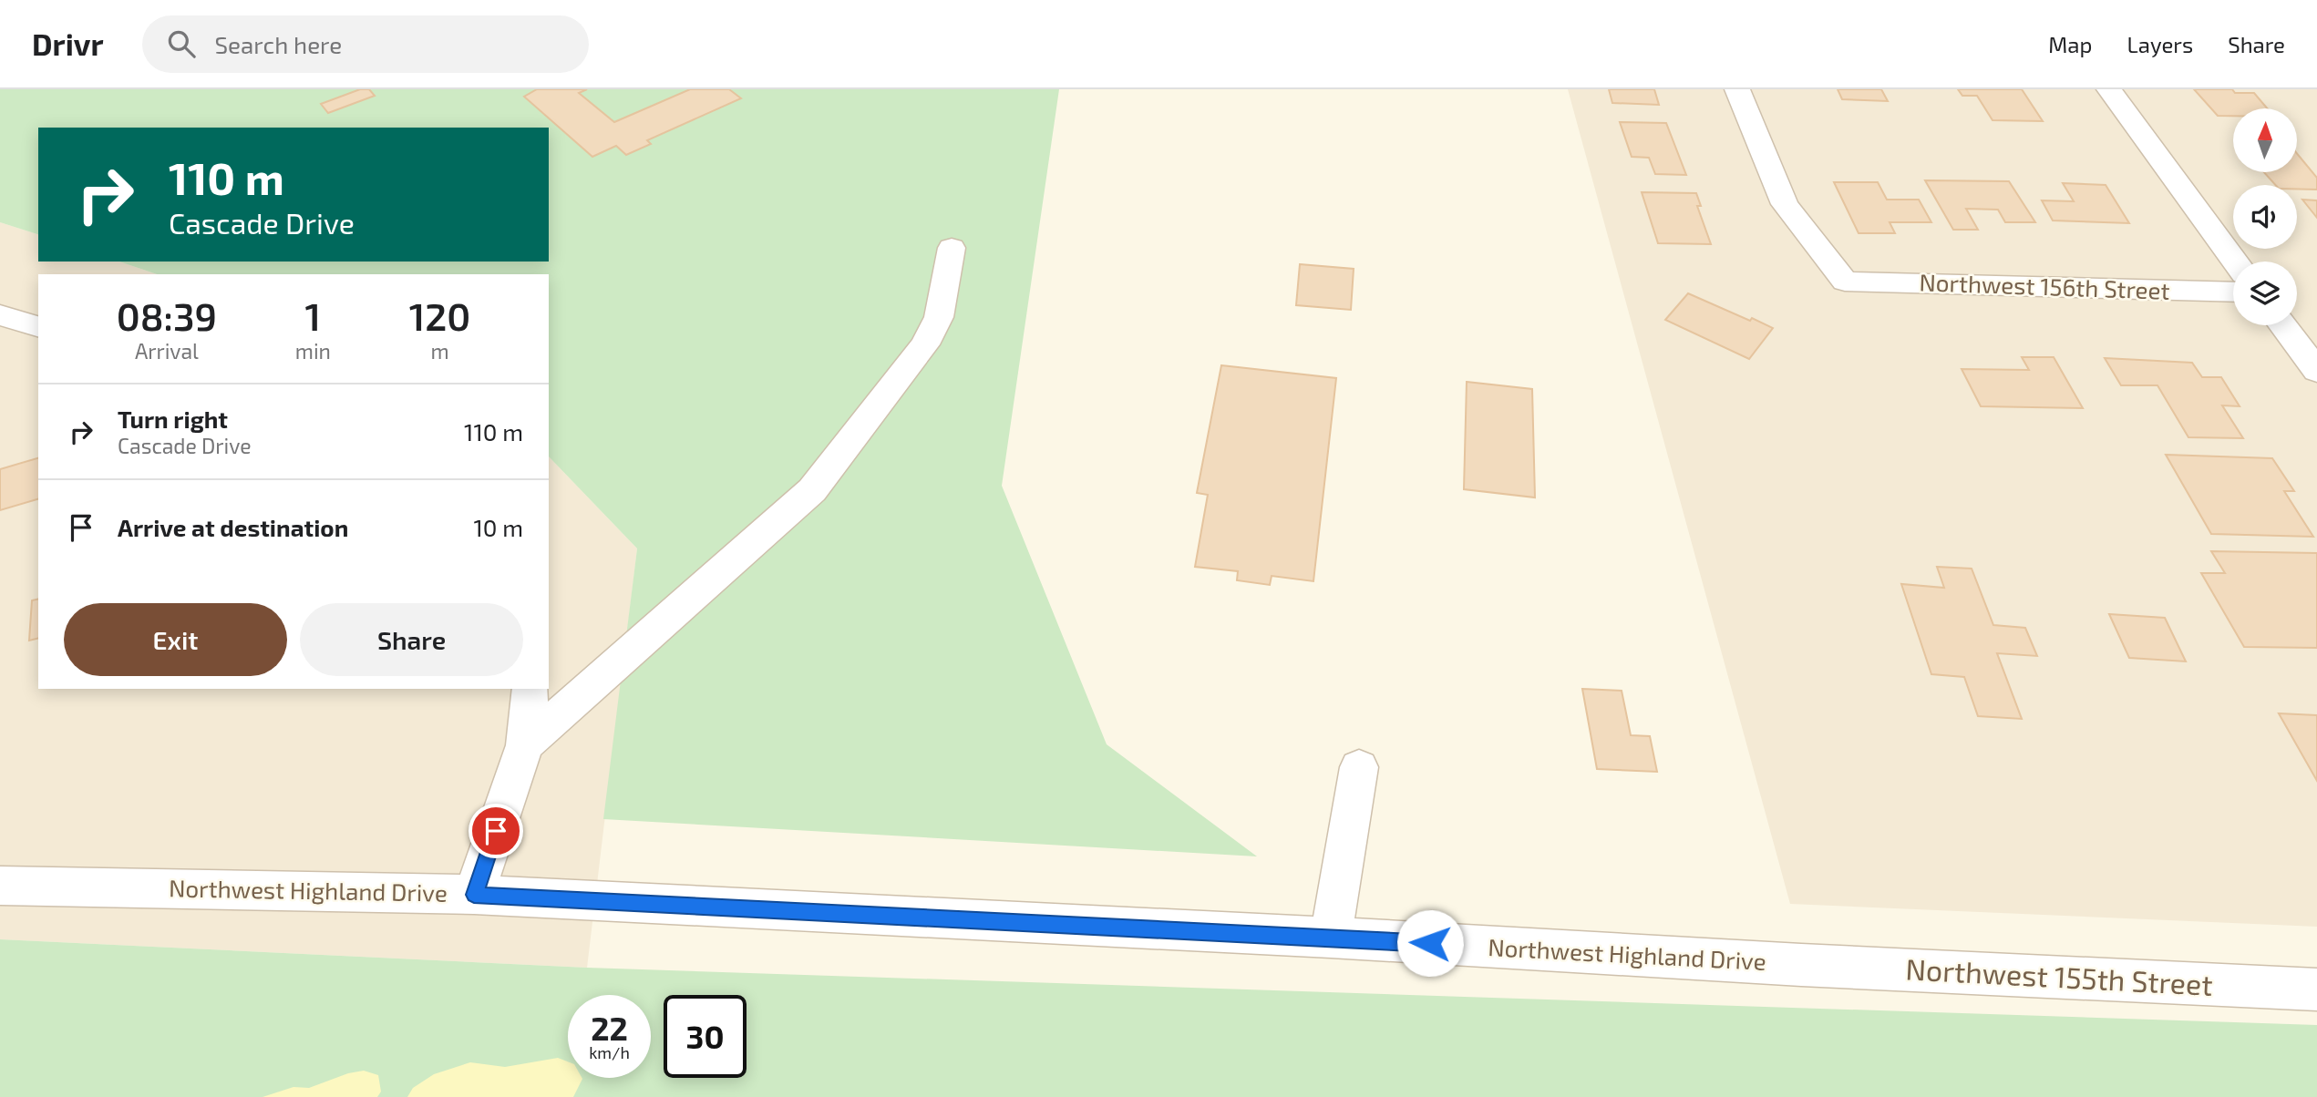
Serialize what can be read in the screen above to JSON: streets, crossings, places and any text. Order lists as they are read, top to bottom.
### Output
{
  "streets": {
    "street": ["Northwest 156th Street", "Northwest Highland Drive", "Northwest 155th Street"]
  },
  "crossings": [
    ["Northwest Highland Drive", "Northwest 155th Street"]
  ],
  "north": "top",
  "page": {
    "header": "Drivr",
    "search": "Search here",
    "nav": ["Map", "Layers", "Share"],
    "turn": ["110 m", "Cascade Drive"],
    "eta": [
      "08:39",
      "Arrival",
      "1",
      "min",
      "120",
      "m"
    ],
    "list": [
      {
        "name": "Turn right",
        "note": "Cascade Drive",
        "value": "110 m"
      },
      {
        "name": "Arrive at destination",
        "value": "10 m"
      }
    ],
    "buttons": ["Exit", "Share"],
    "speed": "22 km/h",
    "limit": "30"
  }
}
